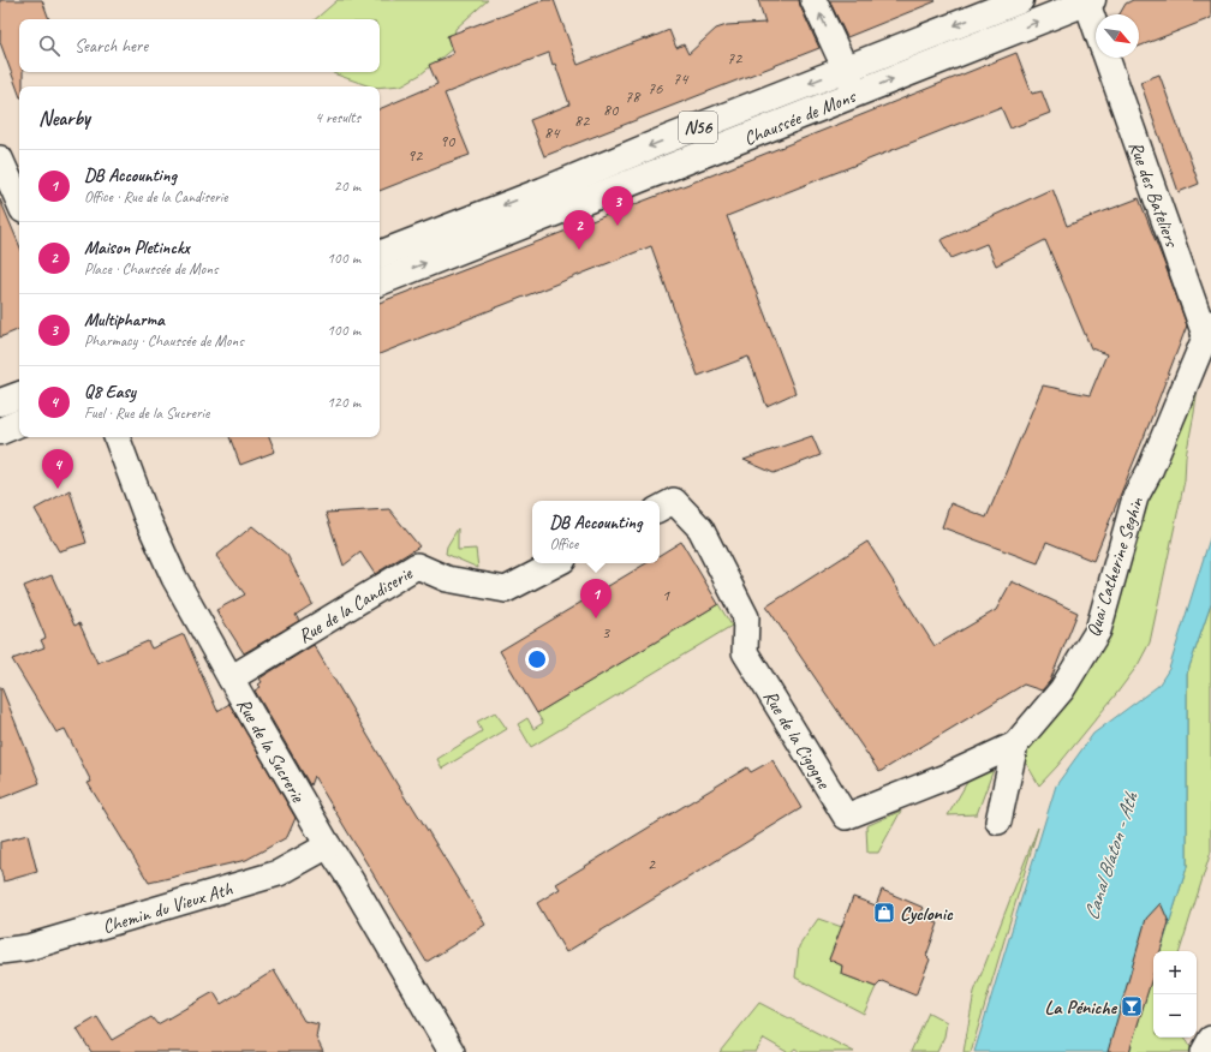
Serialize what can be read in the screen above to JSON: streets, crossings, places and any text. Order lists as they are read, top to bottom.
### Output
{
  "streets": {
    "main road": ["Chaussée de Mons", "N56"],
    "street": [
      "Rue des Bateliers",
      "Quai Catherine Seghin",
      "Rue de la Candiserie",
      "Rue de la Cigogne",
      "Rue de la Sucrerie",
      "Chemin du Vieux Ath"
    ]
  },
  "crossings": [
    ["Chaussée de Mons", "Rue des Bateliers"],
    ["Rue des Bateliers", "Quai Catherine Seghin"],
    ["Quai Catherine Seghin", "Rue de la Cigogne"],
    ["Rue de la Candiserie", "Rue de la Sucrerie"],
    ["Rue de la Sucrerie", "Chemin du Vieux Ath"]
  ],
  "water": ["Canal Blaton - Ath"],
  "places": {
    "shop": ["Cyclonic"],
    "bar": ["La Péniche"]
  },
  "house_numbers": [
    "72",
    "74",
    "76",
    "78",
    "80",
    "82",
    "84",
    "90",
    "92",
    "1",
    "3",
    "2"
  ],
  "north": "bottom right",
  "page": {
    "search": "Search here",
    "heading": ["Nearby", "4 results"],
    "list": [
      {
        "mark": "1",
        "name": "DB Accounting",
        "note": "Office · Rue de la Candiserie",
        "value": "20 m"
      },
      {
        "mark": "2",
        "name": "Maison Pletinckx",
        "note": "Place · Chaussée de Mons",
        "value": "100 m"
      },
      {
        "mark": "3",
        "name": "Multipharma",
        "note": "Pharmacy · Chaussée de Mons",
        "value": "100 m"
      },
      {
        "mark": "4",
        "name": "Q8 Easy",
        "note": "Fuel · Rue de la Sucrerie",
        "value": "120 m"
      }
    ],
    "pins": [
      "3",
      "2",
      "4",
      "1"
    ],
    "popup": ["DB Accounting", "Office"],
    "map_buttons": ["+", "−"]
  }
}
